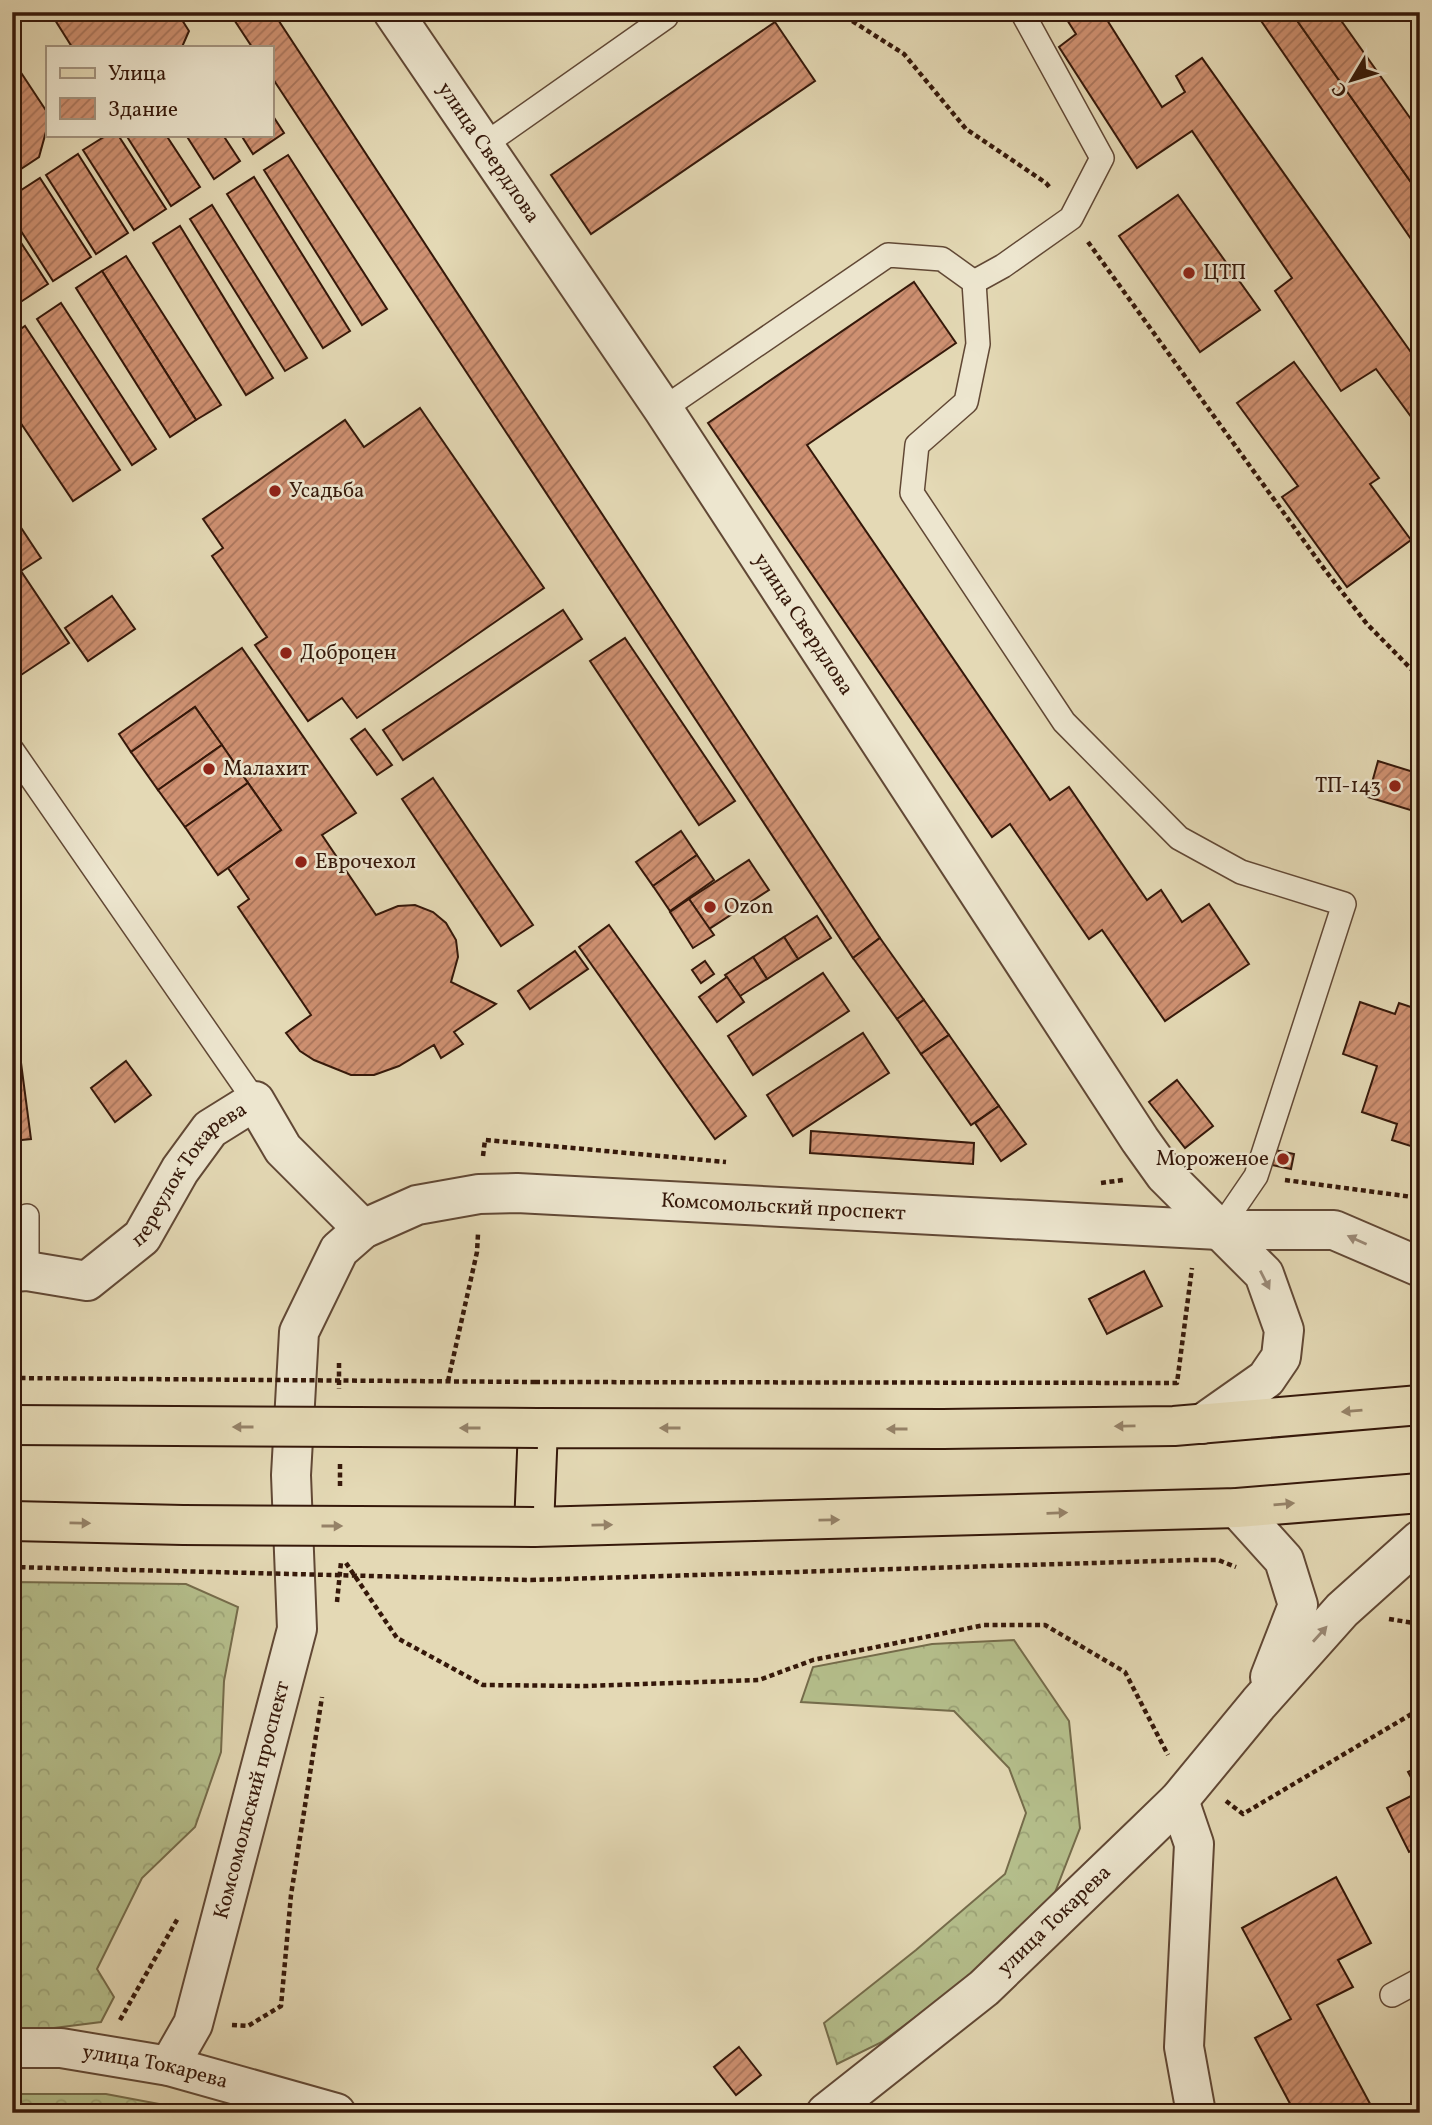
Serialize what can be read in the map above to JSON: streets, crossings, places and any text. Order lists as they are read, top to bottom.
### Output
{
  "streets": {
    "street": [
      "улица Свердлова",
      "переулок Токарева",
      "Комсомольский проспект",
      "улица Токарева"
    ]
  },
  "crossings": [
    ["улица Свердлова", "Комсомольский проспект"],
    ["переулок Токарева", "Комсомольский проспект"],
    ["Комсомольский проспект", "улица Токарева"]
  ],
  "places": [
    "ЦТП",
    "Усадьба",
    "Доброцен",
    "Малахит",
    "ТП-143",
    "Еврочехол",
    "Ozon",
    "Мороженое"
  ],
  "legend": ["Улица", "Здание"],
  "north": "bottom left"
}
